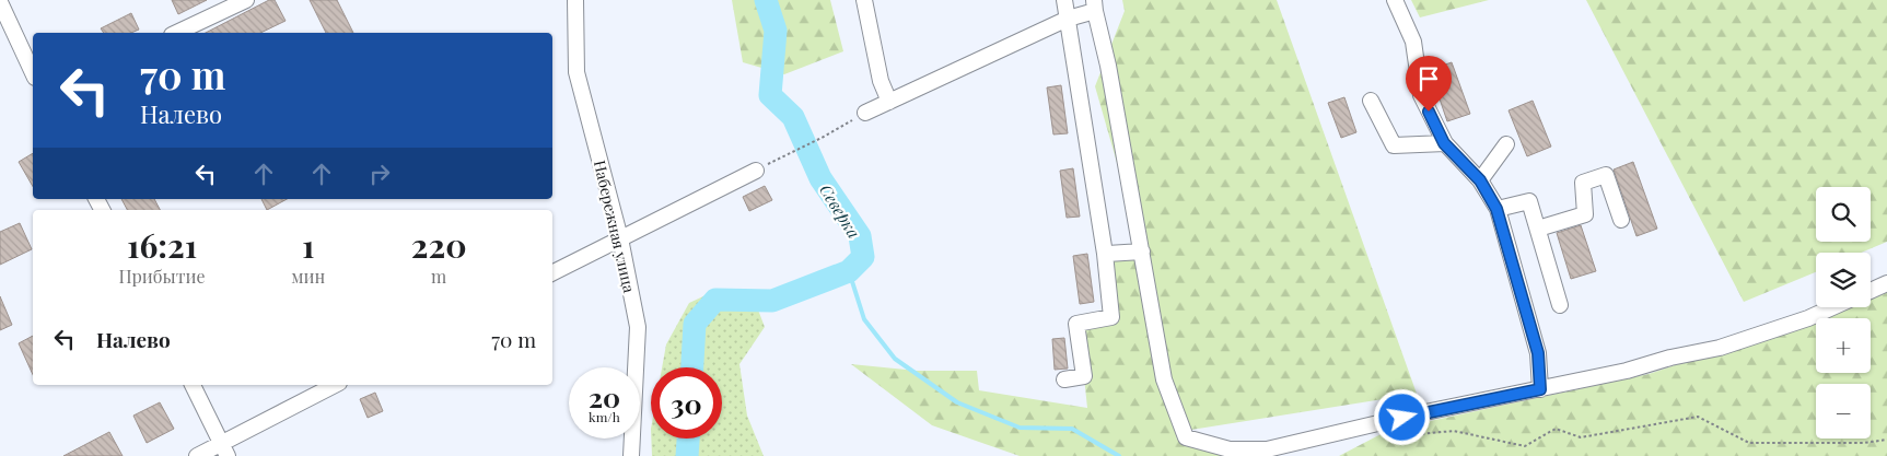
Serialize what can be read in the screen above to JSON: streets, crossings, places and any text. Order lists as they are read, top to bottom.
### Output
{
  "streets": {
    "street": ["Набережная улица"]
  },
  "water": ["Северка"],
  "page": {
    "turn": ["70 m", "Налево"],
    "map_buttons": ["+", "−"],
    "eta": [
      "16:21",
      "Прибытие",
      "1",
      "мин",
      "220",
      "m"
    ],
    "list": [
      {
        "name": "Налево",
        "value": "70 m"
      }
    ],
    "speed": "20 km/h",
    "limit": "30"
  }
}
